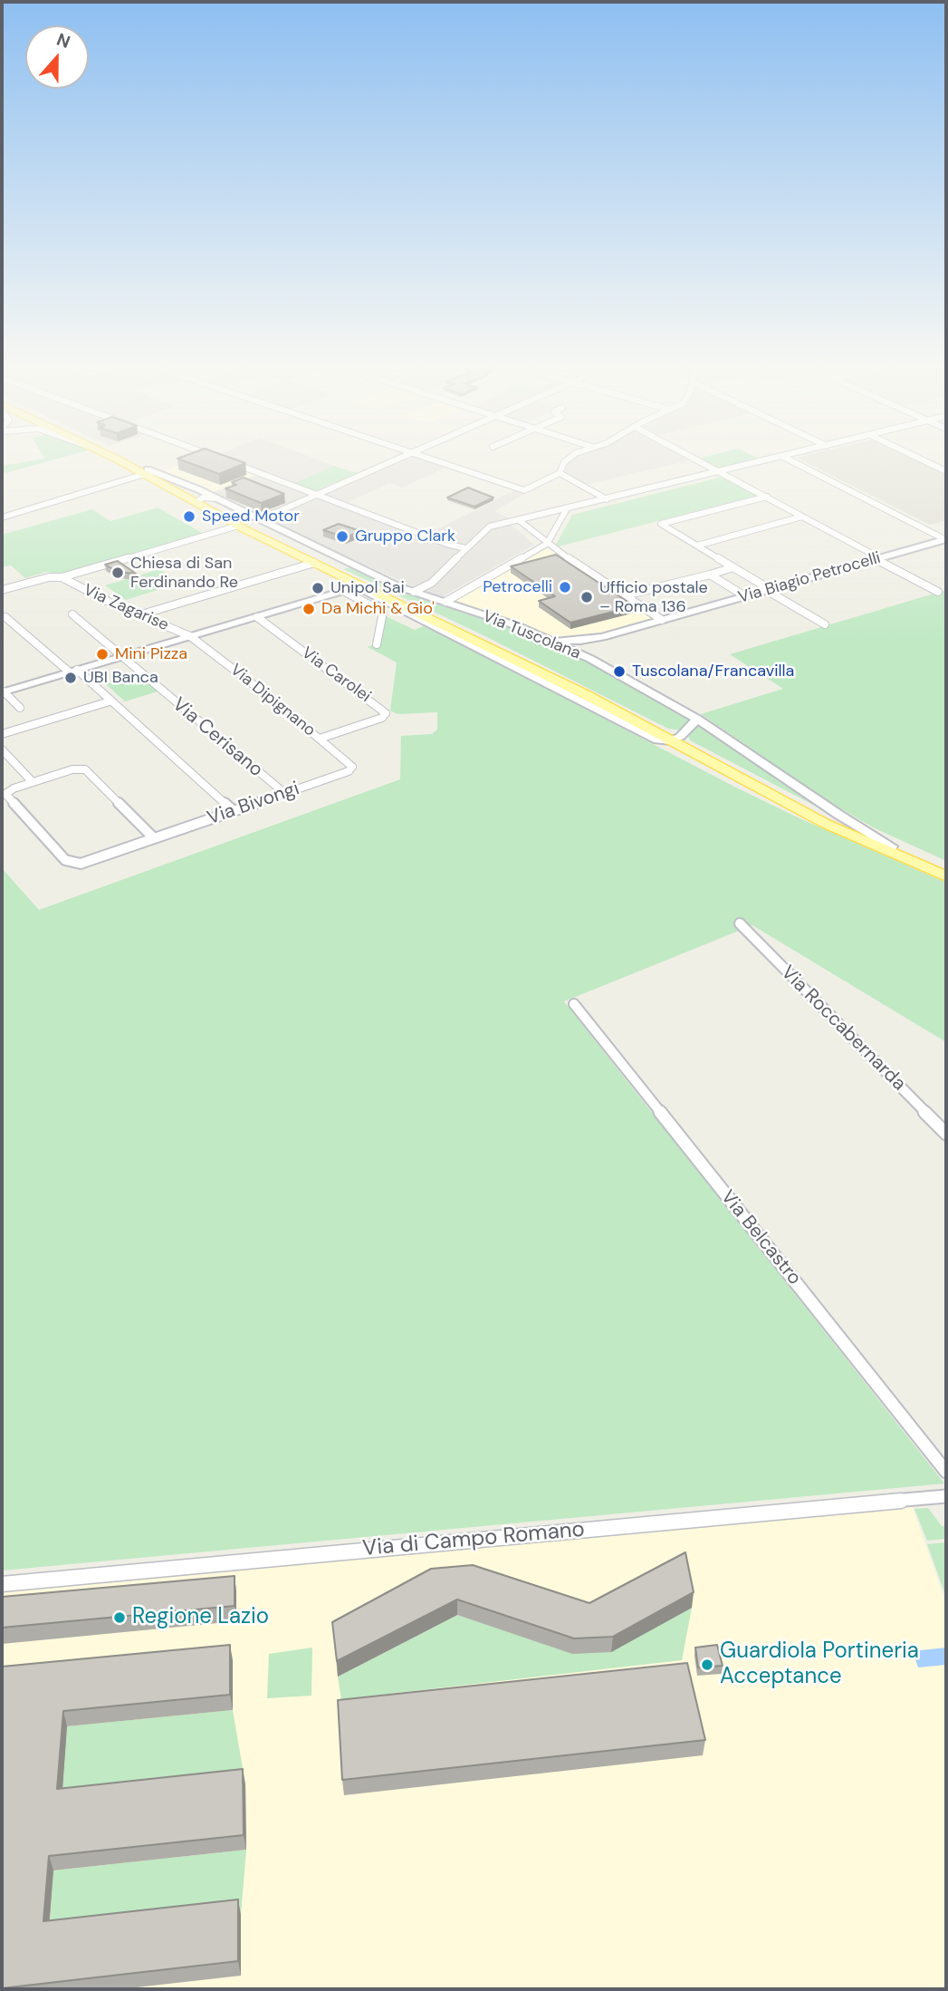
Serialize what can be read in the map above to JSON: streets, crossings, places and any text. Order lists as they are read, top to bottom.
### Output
{
  "streets": {
    "main road": ["Via Tuscolana"],
    "street": [
      "Via Biagio Petrocelli",
      "Via Zagarise",
      "Via Carolei",
      "Via Dipignano",
      "Via Cerisano",
      "Via Bivongi",
      "Via Roccabernarda",
      "Via Belcastro",
      "Via di Campo Romano"
    ]
  },
  "crossings": [
    ["Via Biagio Petrocelli", "Via Tuscolana"],
    ["Via Zagarise", "Via Dipignano"],
    ["Via Carolei", "Via Dipignano"],
    ["Via Dipignano", "Via Bivongi"],
    ["Via Cerisano", "Via Bivongi"]
  ],
  "places": [
    "Speed Motor",
    "Gruppo Clark",
    "Chiesa di San Ferdinando Re",
    "Petrocelli",
    "Unipol Sai",
    "Ufficio postale – Roma 136",
    "Da Michi & Gio'",
    "Mini Pizza",
    "Tuscolana/Francavilla",
    "UBI Banca",
    "Regione Lazio",
    "Guardiola Portineria Acceptance"
  ],
  "north": "top"
}
